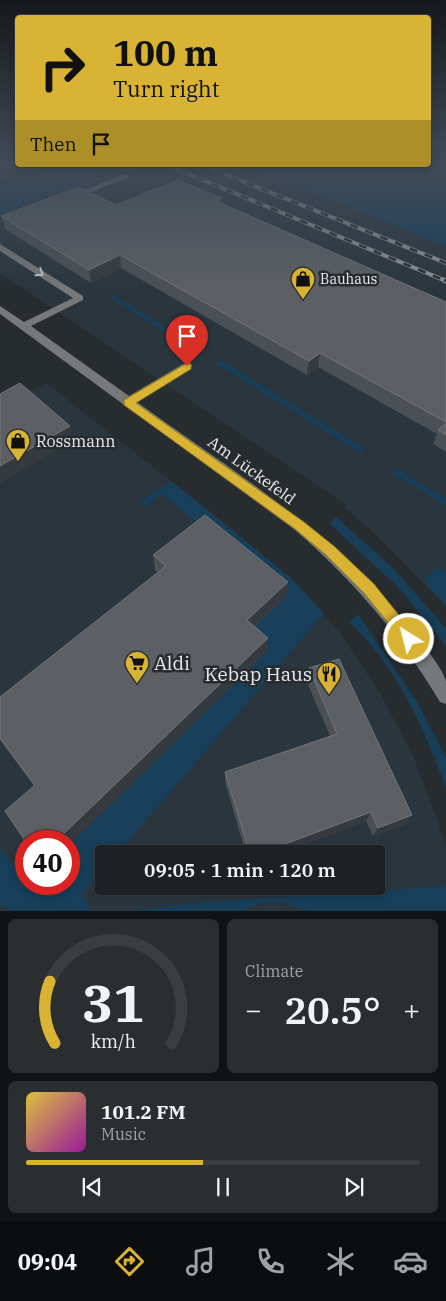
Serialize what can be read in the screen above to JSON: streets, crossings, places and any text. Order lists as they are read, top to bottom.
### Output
{
  "streets": {
    "street": ["Am Lückefeld"]
  },
  "places": {
    "shop": ["Bauhaus", "Rossmann"],
    "supermarket": ["Aldi"],
    "restaurant": ["Kebap Haus"]
  },
  "page": {
    "turn": ["100 m", "Turn right"],
    "then": "Then",
    "limit": "40",
    "trip": "09:05 · 1 min · 120 m",
    "tile": "Climate",
    "heat": ["−", "20.5°", "+"],
    "song": ["101.2 FM", "Music"],
    "tabs": "09:04",
    "gauge": ["31", "km/h"]
  }
}
